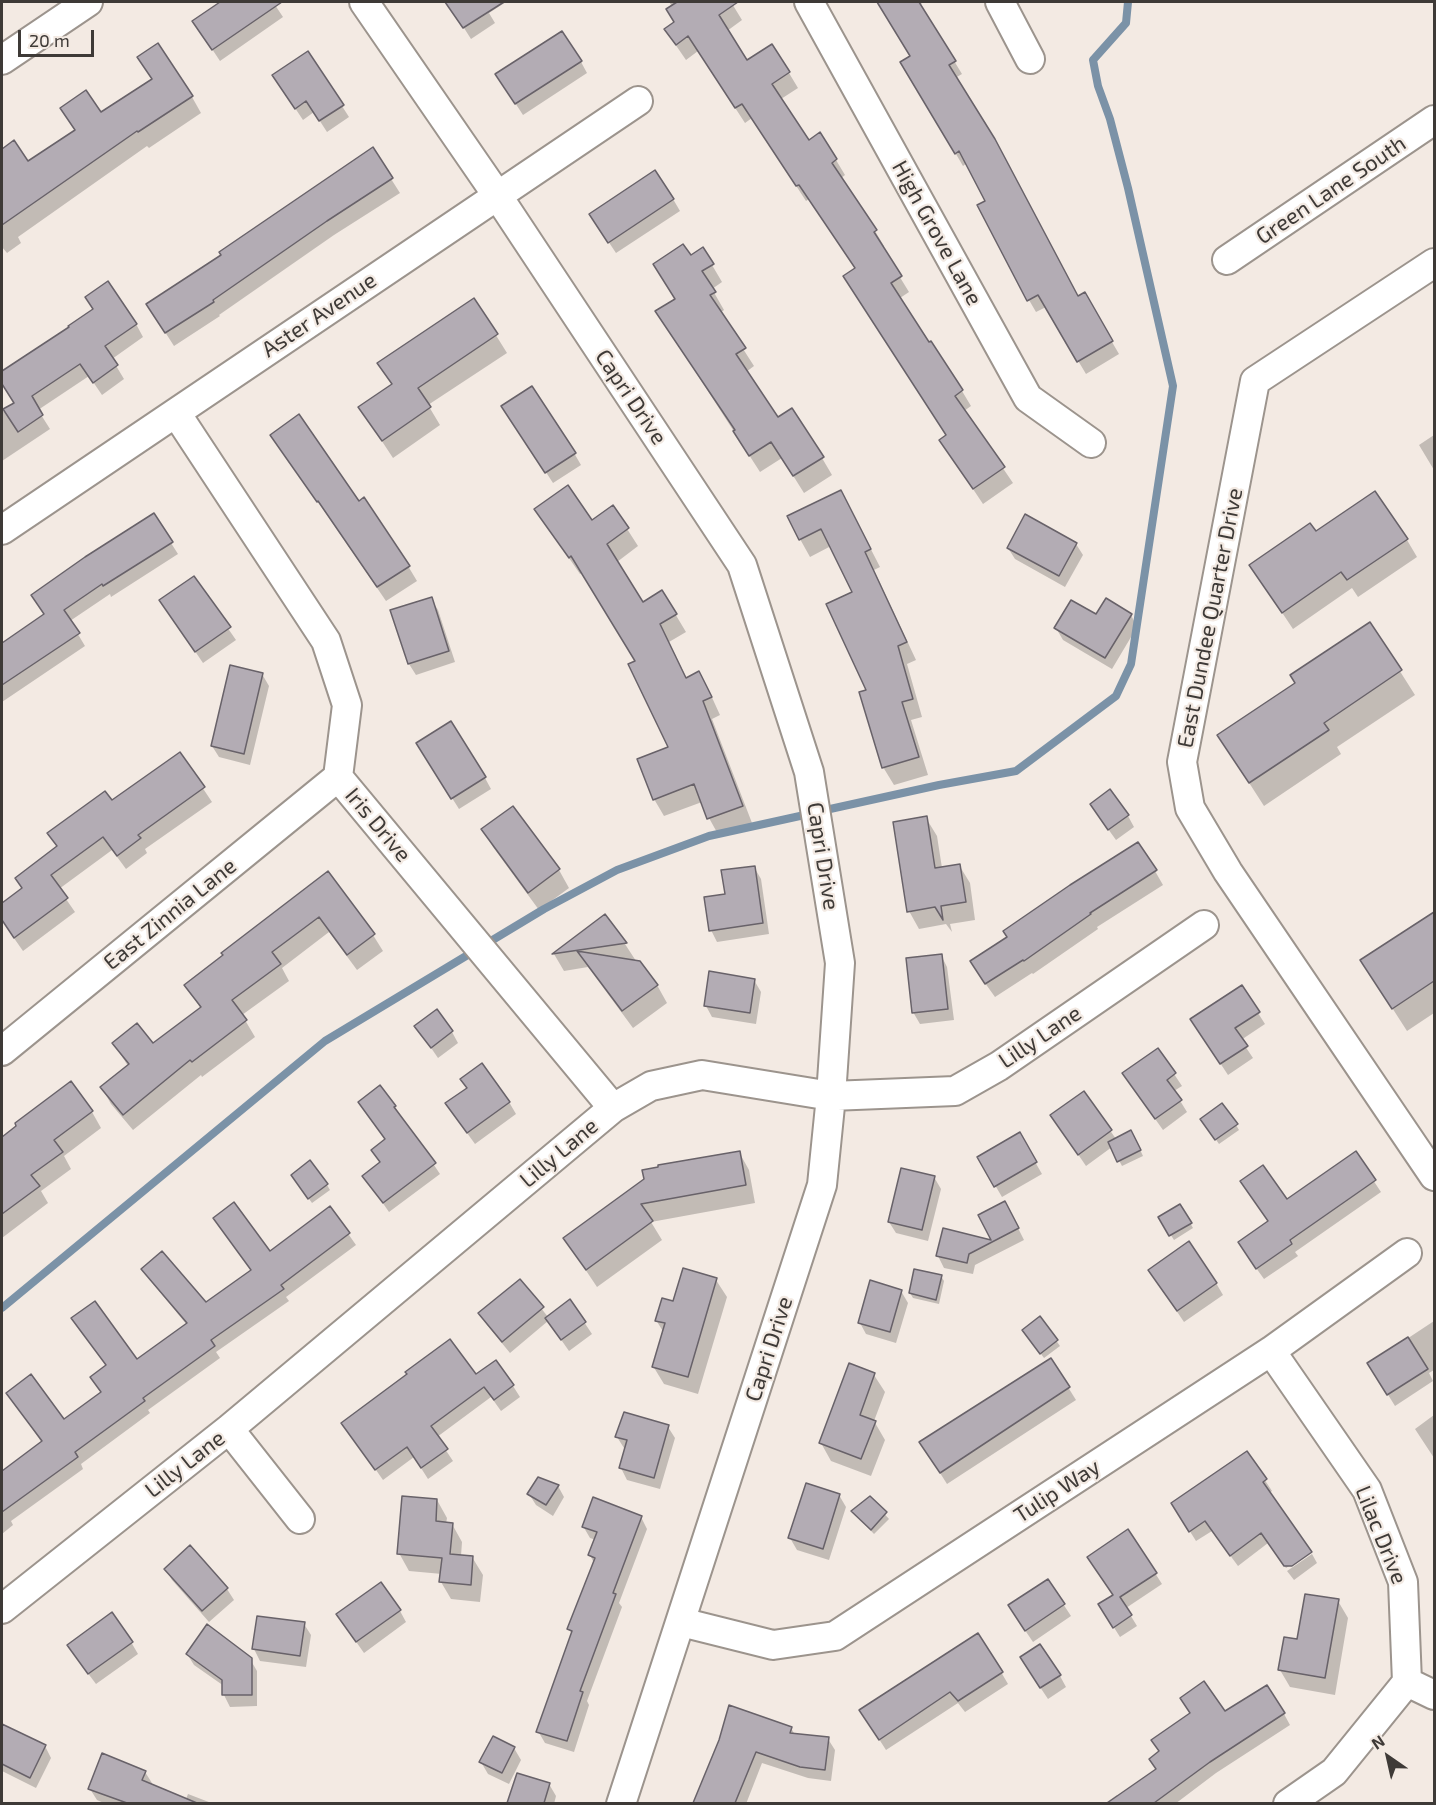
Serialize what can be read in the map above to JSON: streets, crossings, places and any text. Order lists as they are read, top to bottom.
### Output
{
  "streets": {
    "street": [
      "Green Lane South",
      "High Grove Lane",
      "Aster Avenue",
      "Capri Drive",
      "East Dundee Quarter Drive",
      "Iris Drive",
      "East Zinnia Lane",
      "Lilly Lane",
      "Tulip Way",
      "Lilac Drive"
    ]
  },
  "crossings": [
    ["Aster Avenue", "Capri Drive"],
    ["Aster Avenue", "Iris Drive"],
    ["Capri Drive", "Lilly Lane"],
    ["Capri Drive", "Tulip Way"],
    ["Iris Drive", "East Zinnia Lane"],
    ["Iris Drive", "Lilly Lane"],
    ["Tulip Way", "Lilac Drive"]
  ],
  "scale_bar": "20 m",
  "north": "top left"
}
